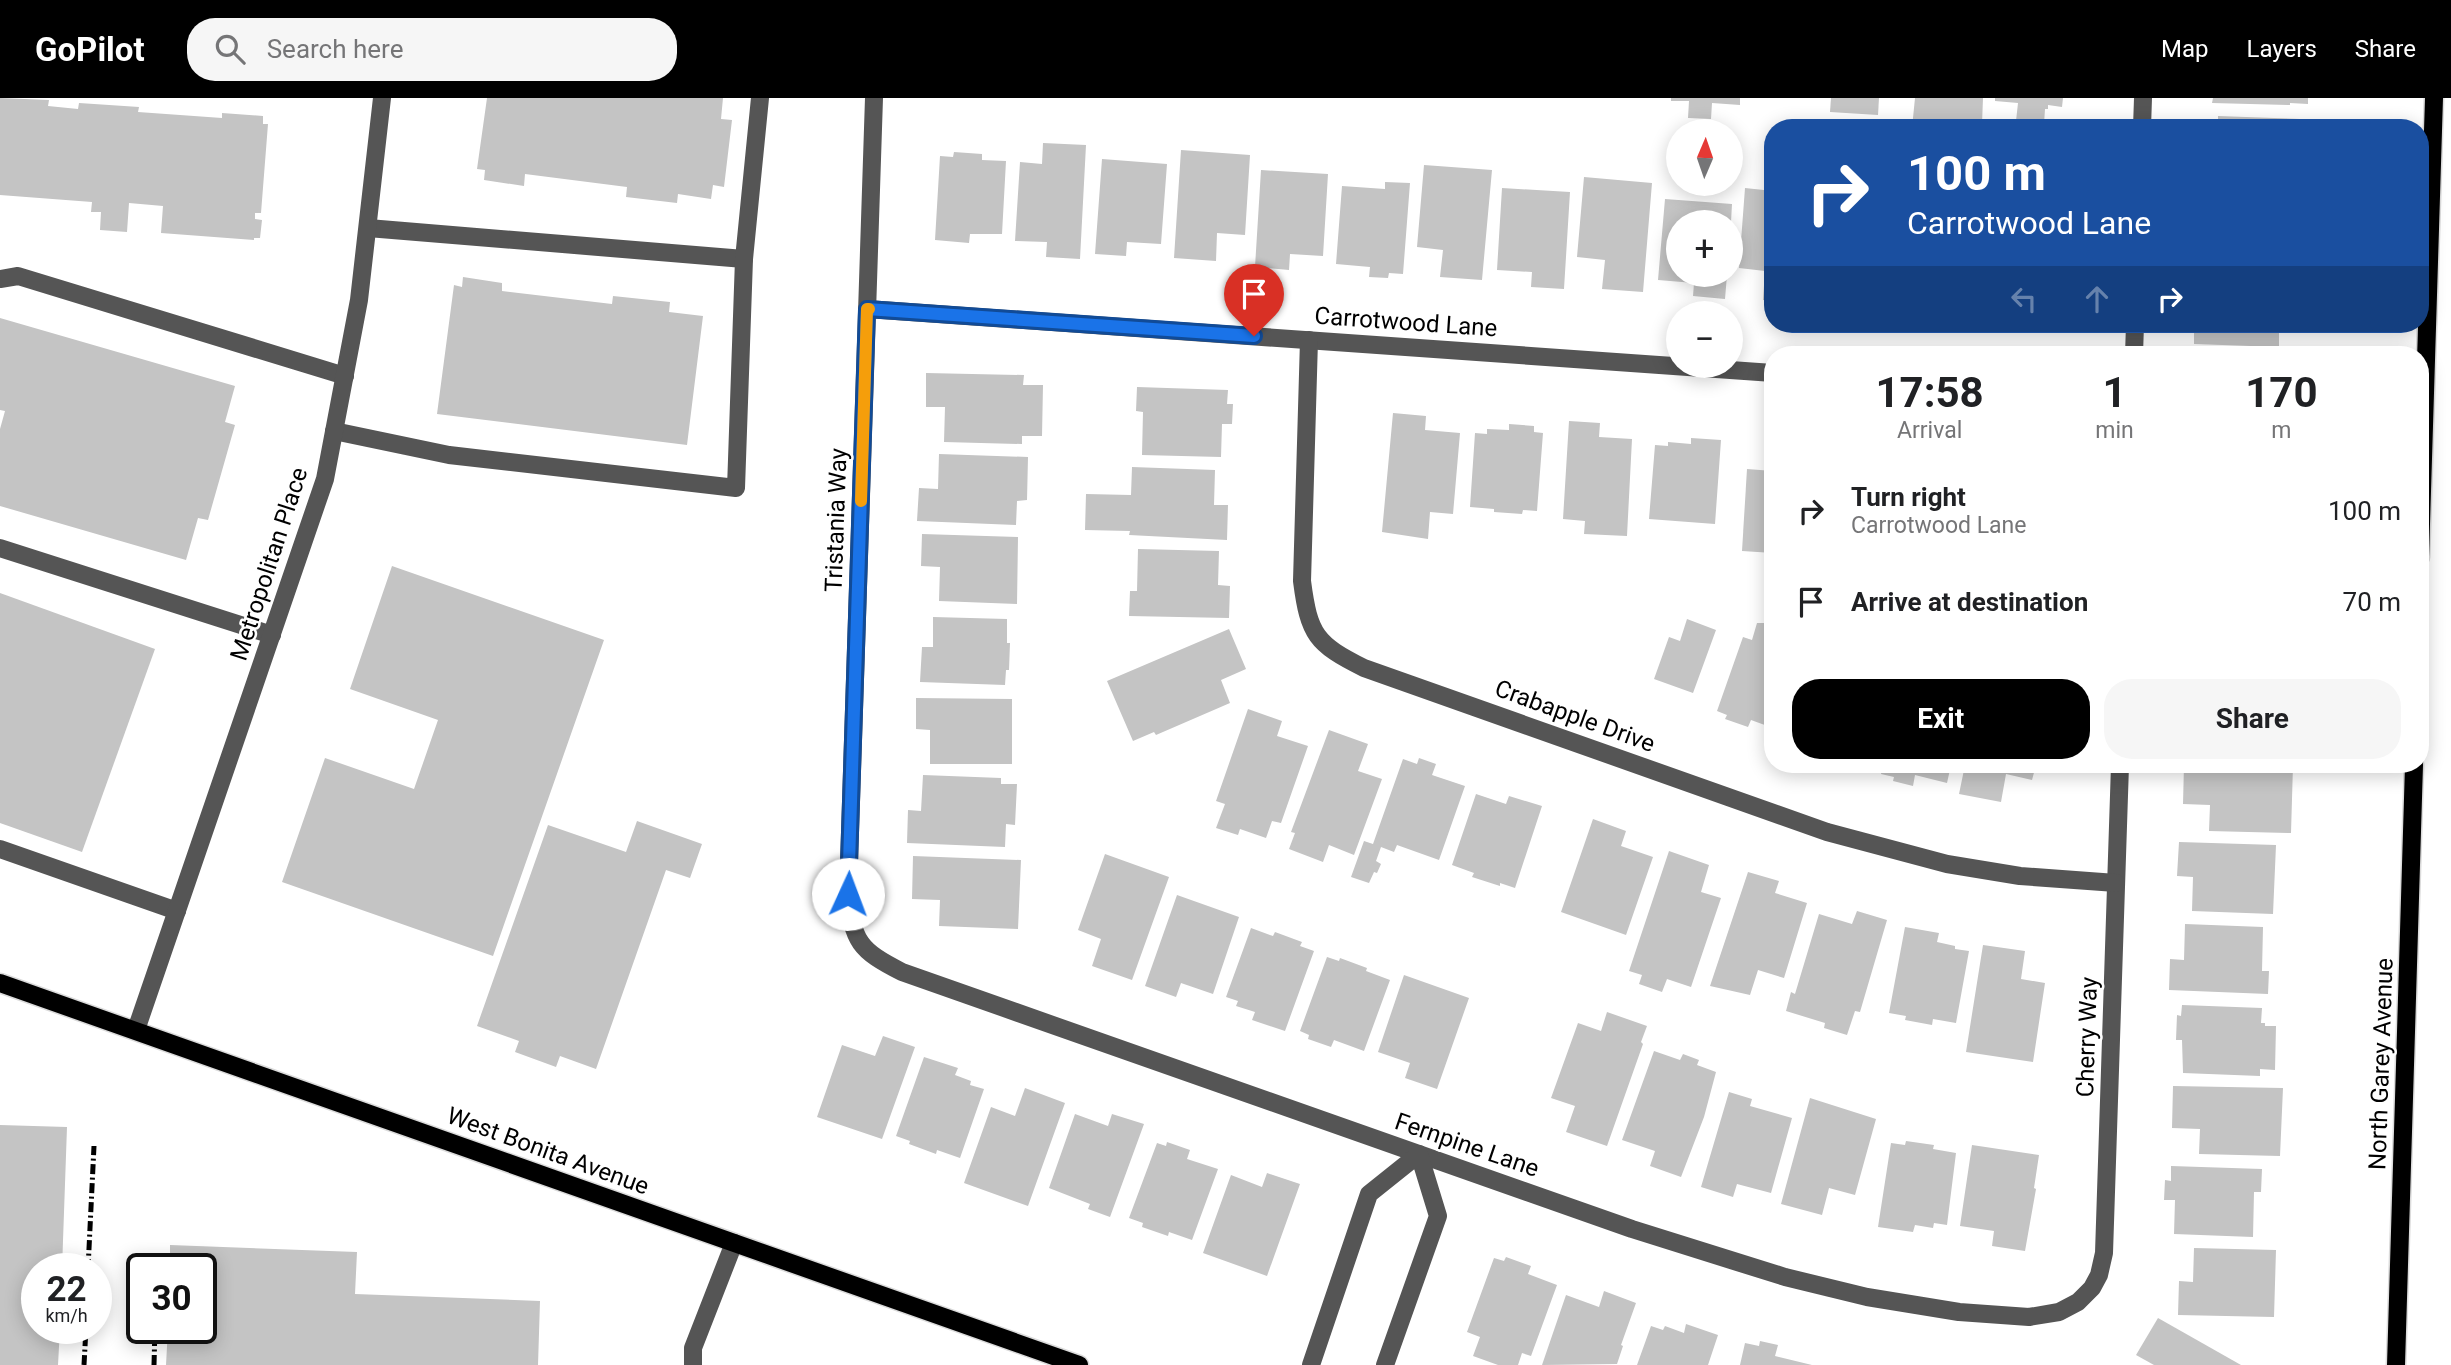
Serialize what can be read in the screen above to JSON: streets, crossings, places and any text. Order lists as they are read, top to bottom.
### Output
{
  "streets": {
    "main road": ["North Garey Avenue", "West Bonita Avenue"],
    "street": [
      "Carrotwood Lane",
      "Tristania Way",
      "Metropolitan Place",
      "Crabapple Drive",
      "Cherry Way",
      "Fernpine Lane"
    ]
  },
  "crossings": [
    ["Carrotwood Lane", "Tristania Way"],
    ["Carrotwood Lane", "Crabapple Drive"],
    ["Tristania Way", "Fernpine Lane"],
    ["Metropolitan Place", "West Bonita Avenue"],
    ["Crabapple Drive", "Cherry Way"],
    ["Cherry Way", "Fernpine Lane"]
  ],
  "north": "top",
  "page": {
    "header": "GoPilot",
    "search": "Search here",
    "nav": ["Map", "Layers", "Share"],
    "map_buttons": ["+", "−"],
    "turn": ["100 m", "Carrotwood Lane"],
    "eta": [
      "17:58",
      "Arrival",
      "1",
      "min",
      "170",
      "m"
    ],
    "list": [
      {
        "name": "Turn right",
        "note": "Carrotwood Lane",
        "value": "100 m"
      },
      {
        "name": "Arrive at destination",
        "value": "70 m"
      }
    ],
    "buttons": ["Exit", "Share"],
    "speed": "22 km/h",
    "limit": "30"
  }
}
